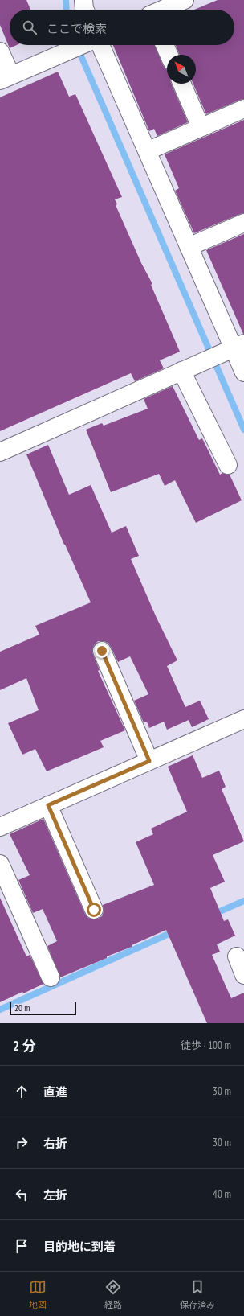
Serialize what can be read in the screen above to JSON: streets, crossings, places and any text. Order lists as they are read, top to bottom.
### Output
{
  "scale_bar": "20 m",
  "north": "top left",
  "page": {
    "search": "ここで検索",
    "scale": "20 m",
    "heading": ["2 分", "徒歩 · 100 m"],
    "list": [
      ["直進", "30 m"],
      ["右折", "30 m"],
      ["左折", "40 m"],
      "目的地に到着"
    ],
    "nav": ["地図", "経路", "保存済み"]
  }
}
